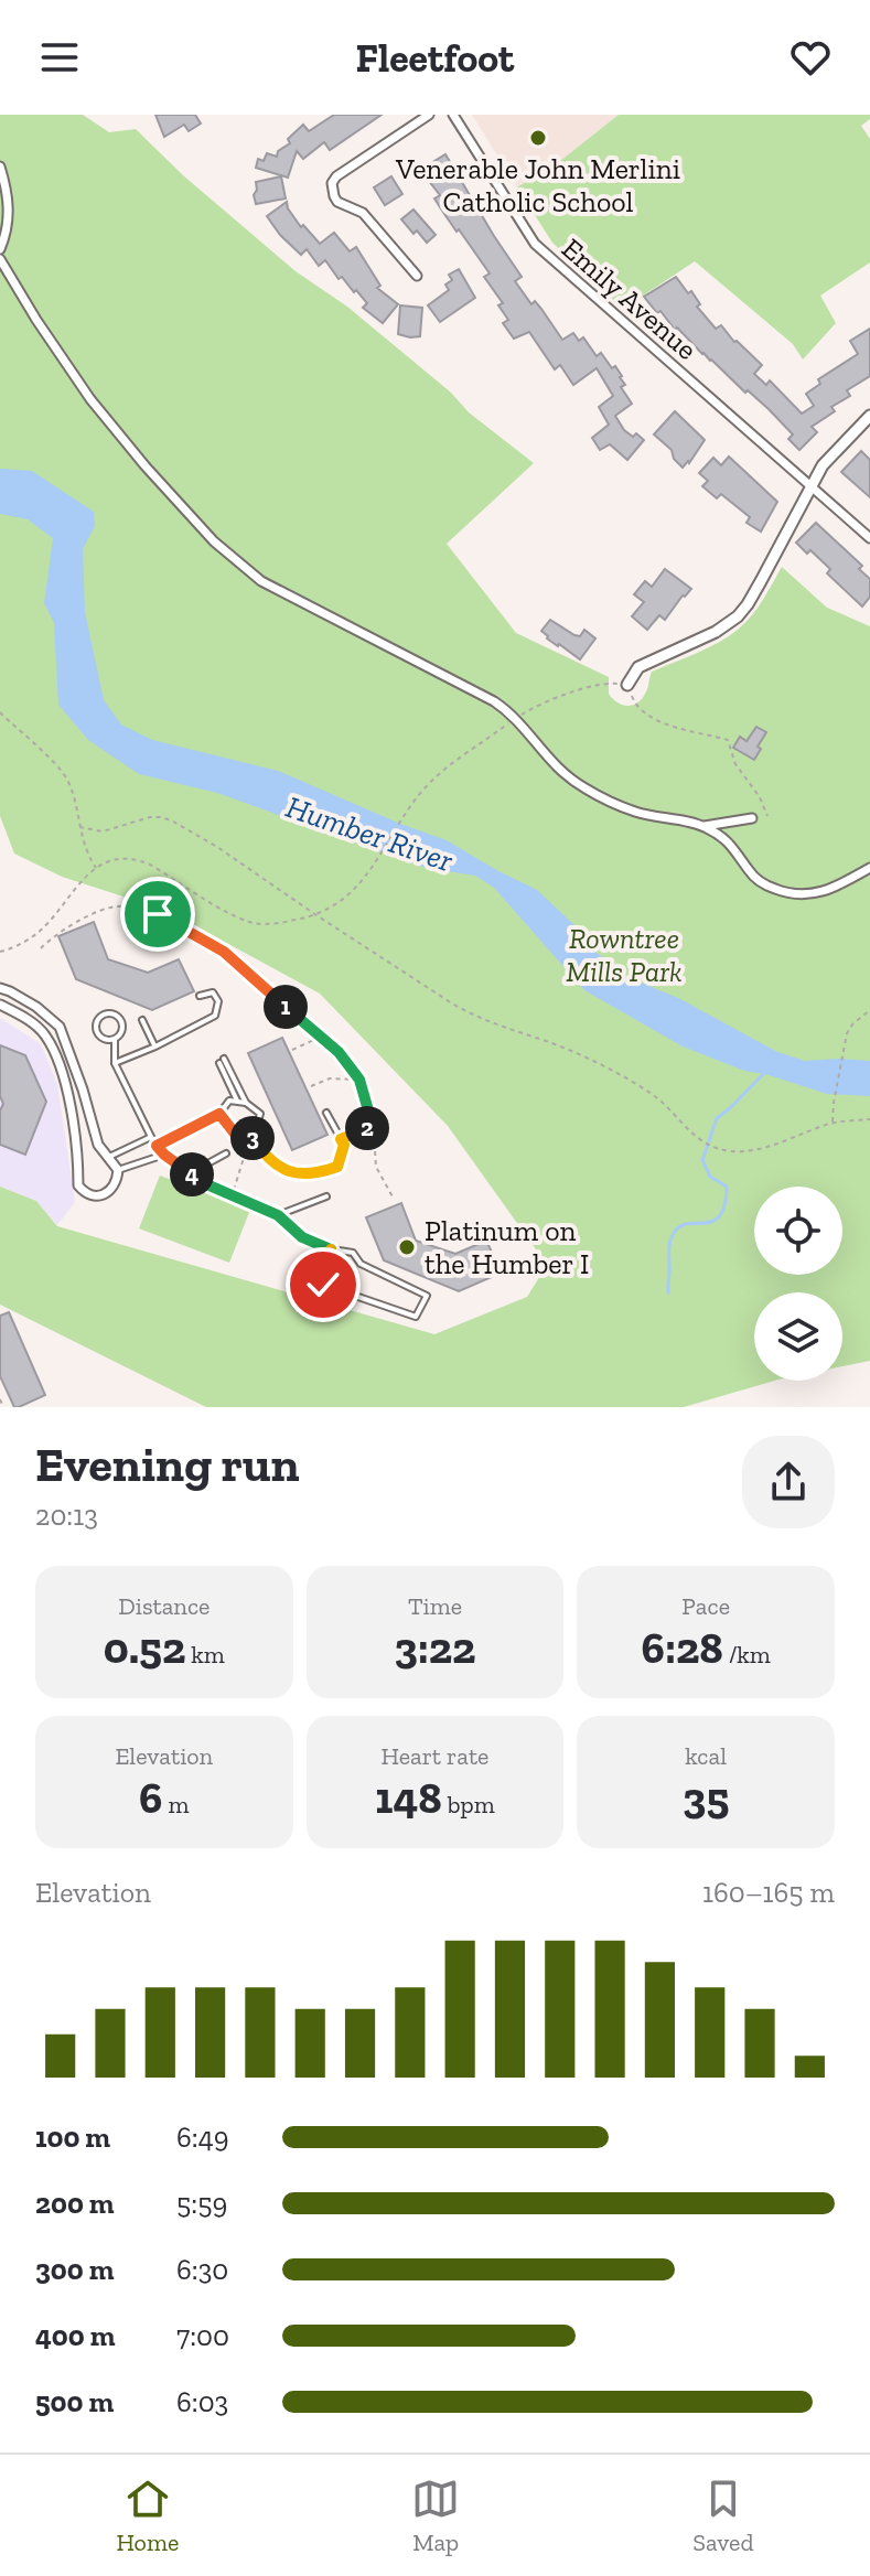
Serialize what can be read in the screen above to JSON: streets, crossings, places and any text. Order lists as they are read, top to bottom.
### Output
{
  "streets": {
    "street": ["Emily Avenue"]
  },
  "water": ["Humber River"],
  "parks": ["Rowntree Mills Park"],
  "places": ["Venerable John Merlini Catholic School", "Platinum on the Humber I"],
  "page": {
    "header": "Fleetfoot",
    "pins": [
      "1",
      "2",
      "3",
      "4"
    ],
    "heading": ["Evening run", "20:13"],
    "stats": [
      ["Distance", "0.52 km"],
      ["Time", "3:22"],
      ["Pace", "6:28 /km"],
      ["Elevation", "6 m"],
      ["Heart rate", "148 bpm"],
      ["kcal", "35"]
    ],
    "chart": ["Elevation", "160–165 m"],
    "list": [
      {
        "name": "100 m",
        "note": "6:49"
      },
      {
        "name": "200 m",
        "note": "5:59"
      },
      {
        "name": "300 m",
        "note": "6:30"
      },
      {
        "name": "400 m",
        "note": "7:00"
      },
      {
        "name": "500 m",
        "note": "6:03"
      }
    ],
    "tabs": ["Home", "Map", "Saved"]
  }
}
